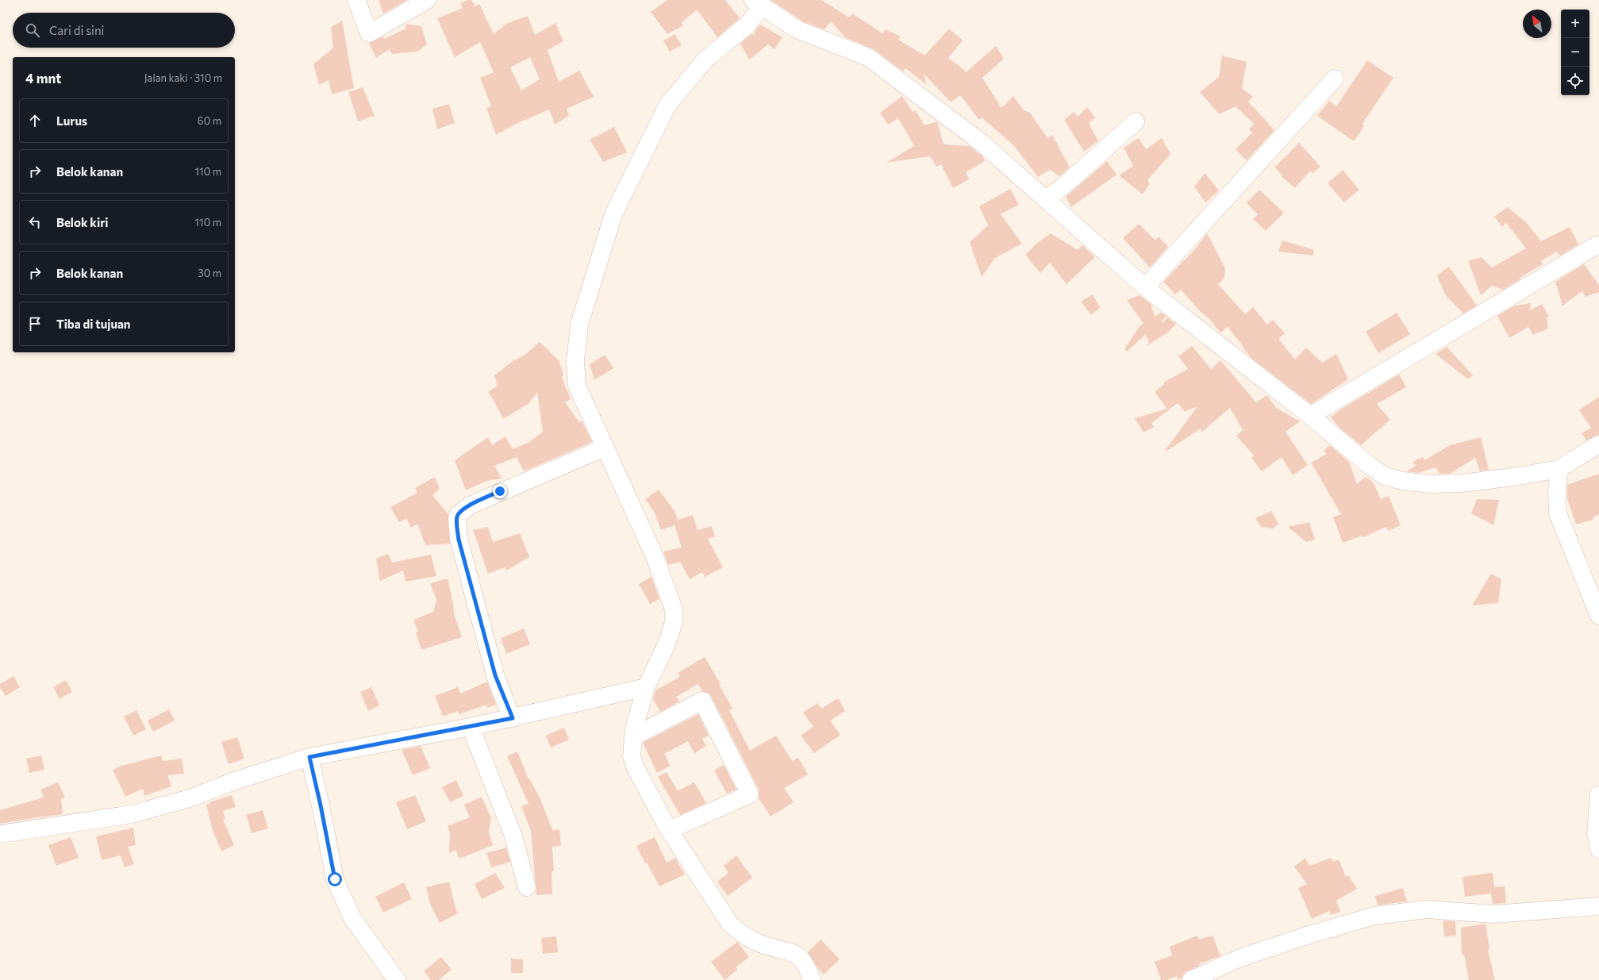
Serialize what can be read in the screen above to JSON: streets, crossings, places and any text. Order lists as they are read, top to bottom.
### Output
{
  "north": "top left",
  "page": {
    "map_buttons": ["+", "−"],
    "search": "Cari di sini",
    "heading": ["4 mnt", "Jalan kaki · 310 m"],
    "list": [
      ["Lurus", "60 m"],
      ["Belok kanan", "110 m"],
      ["Belok kiri", "110 m"],
      ["Belok kanan", "30 m"],
      "Tiba di tujuan"
    ]
  }
}
